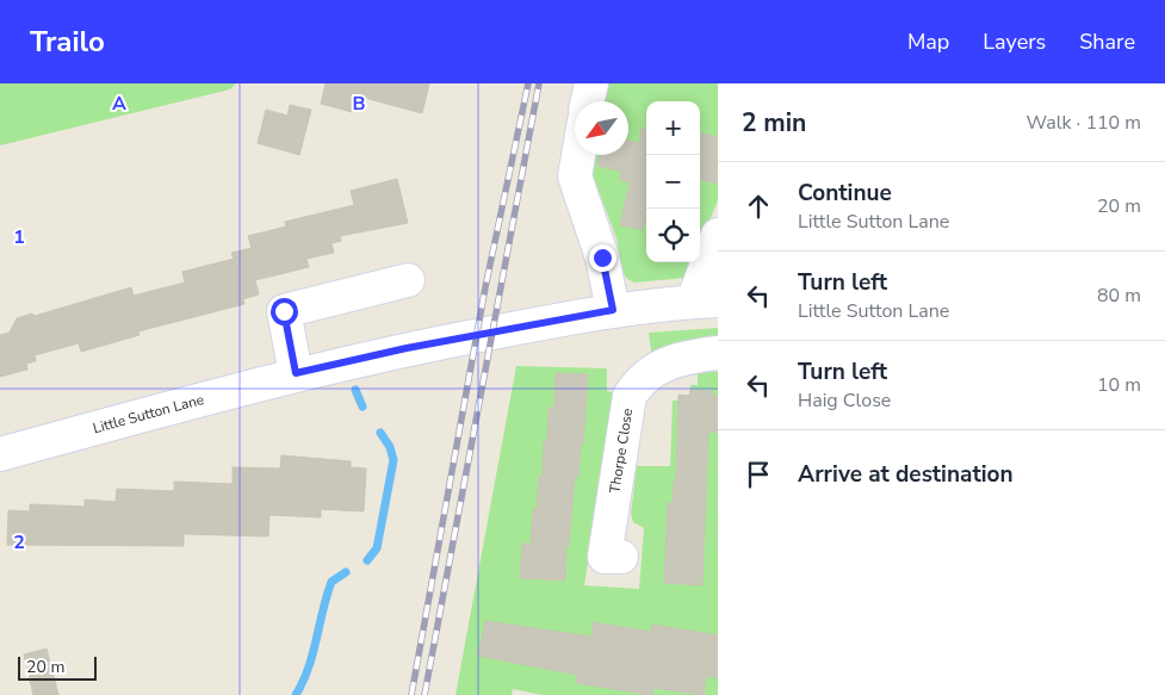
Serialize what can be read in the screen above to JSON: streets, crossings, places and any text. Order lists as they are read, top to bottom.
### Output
{
  "streets": {
    "street": ["Little Sutton Lane", "Thorpe Close"]
  },
  "scale_bar": "20 m",
  "north": "bottom left",
  "page": {
    "header": "Trailo",
    "nav": ["Map", "Layers", "Share"],
    "heading": ["2 min", "Walk · 110 m"],
    "map_buttons": ["+", "−"],
    "list": [
      ["Continue", "Little Sutton Lane", "20 m"],
      ["Turn left", "Little Sutton Lane", "80 m"],
      ["Turn left", "Haig Close", "10 m"],
      "Arrive at destination"
    ],
    "scale": "20 m"
  },
  "grid": {
    "columns": ["A", "B"],
    "rows": ["1", "2"]
  }
}
